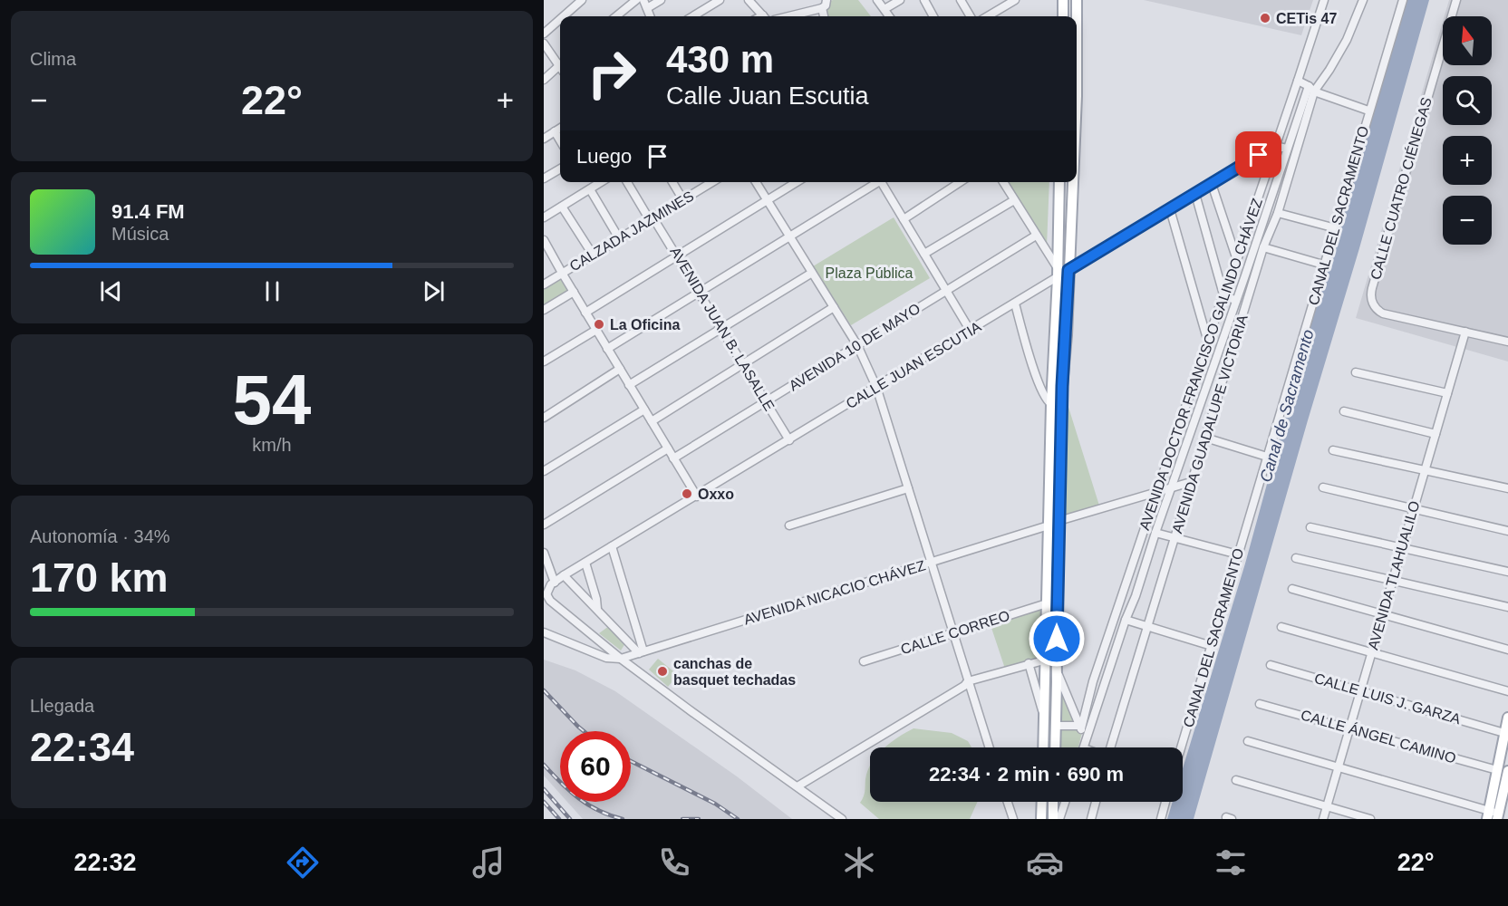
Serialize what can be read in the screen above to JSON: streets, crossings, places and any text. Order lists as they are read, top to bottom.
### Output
{
  "streets": {
    "street": [
      "CALLE CUATRO CIÉNEGAS",
      "CANAL DEL SACRAMENTO",
      "CALZADA JAZMINES",
      "AVENIDA JUAN B. LASALLE",
      "AVENIDA 10 DE MAYO",
      "AVENIDA DOCTOR FRANCISCO GALINDO CHÁVEZ",
      "CALLE JUAN ESCUTIA",
      "AVENIDA GUADALUPE VICTORIA",
      "AVENIDA TLAHUALILO",
      "AVENIDA NICACIO CHÁVEZ",
      "CALLE CORREO",
      "CALLE LUIS J. GARZA",
      "CALLE ÁNGEL CAMINO"
    ]
  },
  "crossings": [
    ["CALLE CUATRO CIÉNEGAS", "AVENIDA TLAHUALILO"],
    ["CALZADA JAZMINES", "AVENIDA JUAN B. LASALLE"],
    ["AVENIDA JUAN B. LASALLE", "AVENIDA 10 DE MAYO"],
    ["AVENIDA JUAN B. LASALLE", "CALLE JUAN ESCUTIA"],
    ["AVENIDA DOCTOR FRANCISCO GALINDO CHÁVEZ", "CALLE JUAN ESCUTIA"],
    ["AVENIDA DOCTOR FRANCISCO GALINDO CHÁVEZ", "AVENIDA GUADALUPE VICTORIA"],
    ["AVENIDA TLAHUALILO", "CALLE LUIS J. GARZA"],
    ["AVENIDA TLAHUALILO", "CALLE ÁNGEL CAMINO"]
  ],
  "water": ["Canal de Sacramento"],
  "parks": ["Plaza Pública"],
  "places": [
    "CETis 47",
    "La Oficina",
    "Oxxo",
    "canchas de basquet techadas"
  ],
  "north": "top",
  "page": {
    "tile": [
      "Clima",
      ["54", "km/h"],
      ["Autonomía · 34%", "170 km"],
      ["Llegada", "22:34"]
    ],
    "map_buttons": ["+", "−"],
    "turn": ["430 m", "Calle Juan Escutia"],
    "heat": ["−", "22°", "+"],
    "then": "Luego",
    "song": ["91.4 FM", "Música"],
    "limit": "60",
    "trip": "22:34 · 2 min · 690 m",
    "tabs": ["22:32", "22°"]
  }
}
